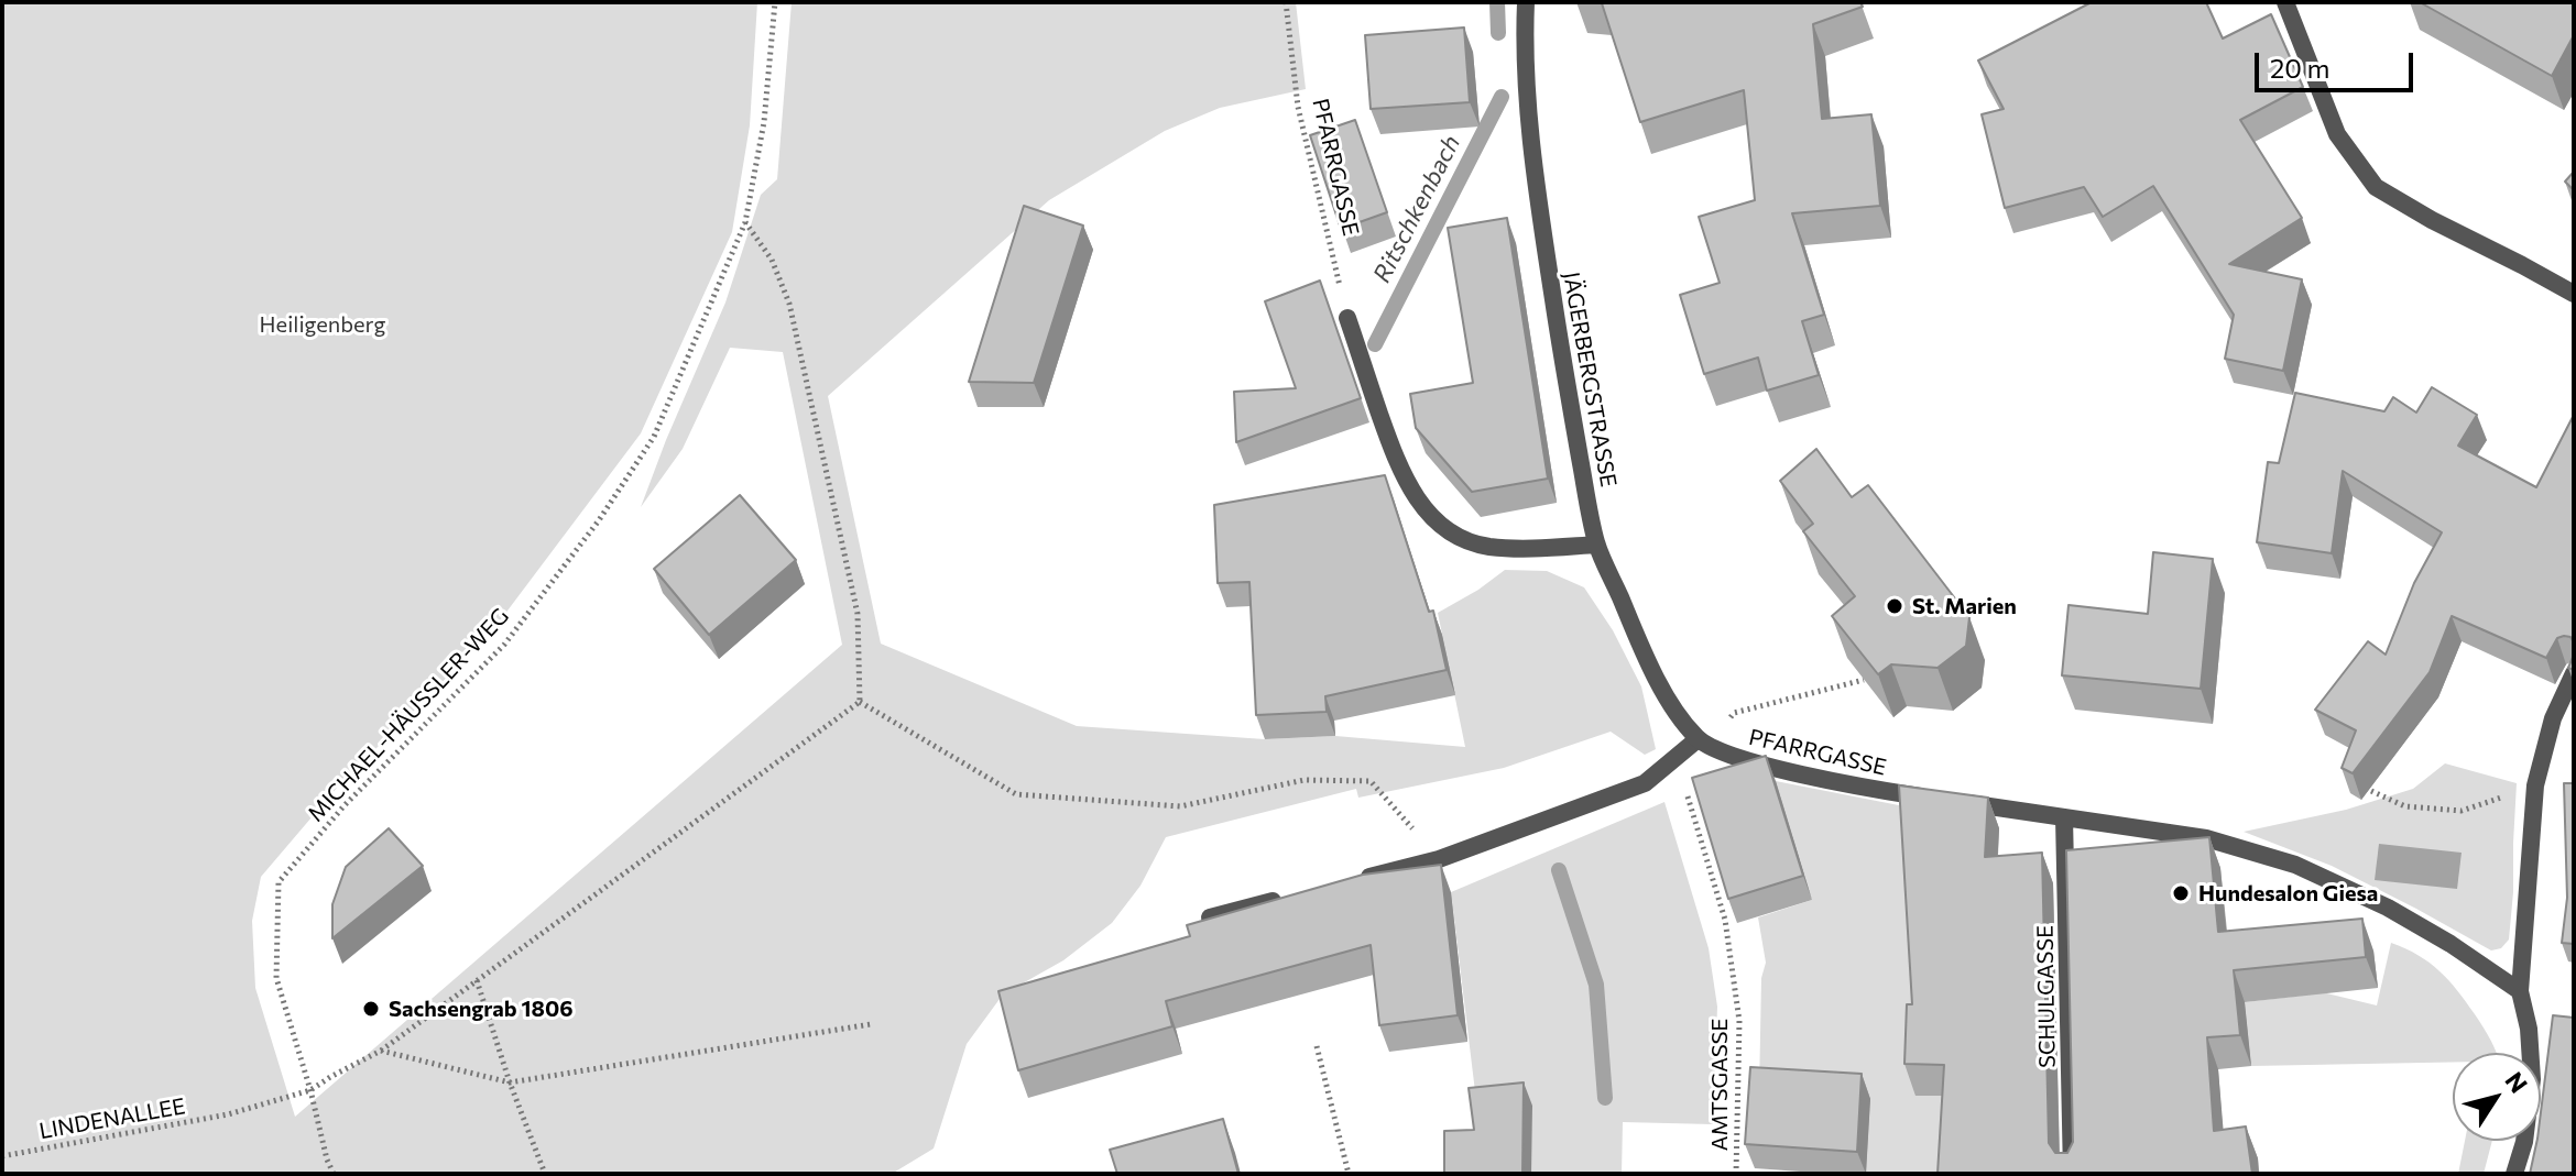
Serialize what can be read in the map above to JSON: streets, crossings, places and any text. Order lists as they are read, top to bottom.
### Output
{
  "streets": {
    "street": ["PFARRGASSE", "JÄGERBERGSTRASSE", "SCHULGASSE"],
    "path": ["MICHAEL-HÄUSSLER-WEG", "AMTSGASSE", "LINDENALLEE"]
  },
  "crossings": [
    ["PFARRGASSE", "JÄGERBERGSTRASSE"],
    ["PFARRGASSE", "SCHULGASSE"],
    ["MICHAEL-HÄUSSLER-WEG", "LINDENALLEE"]
  ],
  "water": ["Ritschkenbach"],
  "parks": ["Heiligenberg"],
  "places": ["St. Marien", "Hundesalon Giesa", "Sachsengrab 1806"],
  "scale_bar": "20 m",
  "north": "top right"
}
